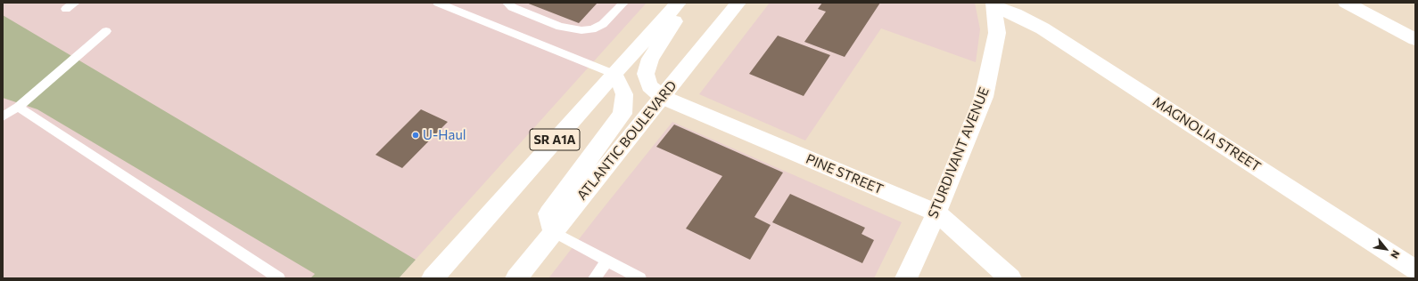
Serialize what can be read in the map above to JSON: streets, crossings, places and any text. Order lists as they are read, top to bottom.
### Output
{
  "streets": {
    "main road": [
      "MAGNOLIA STREET",
      "SR A1A",
      "ATLANTIC BOULEVARD",
      "STURDIVANT AVENUE",
      "PINE STREET"
    ]
  },
  "crossings": [
    ["MAGNOLIA STREET", "STURDIVANT AVENUE"],
    ["ATLANTIC BOULEVARD", "PINE STREET"],
    ["STURDIVANT AVENUE", "PINE STREET"]
  ],
  "places": ["U-Haul"],
  "north": "bottom right"
}
